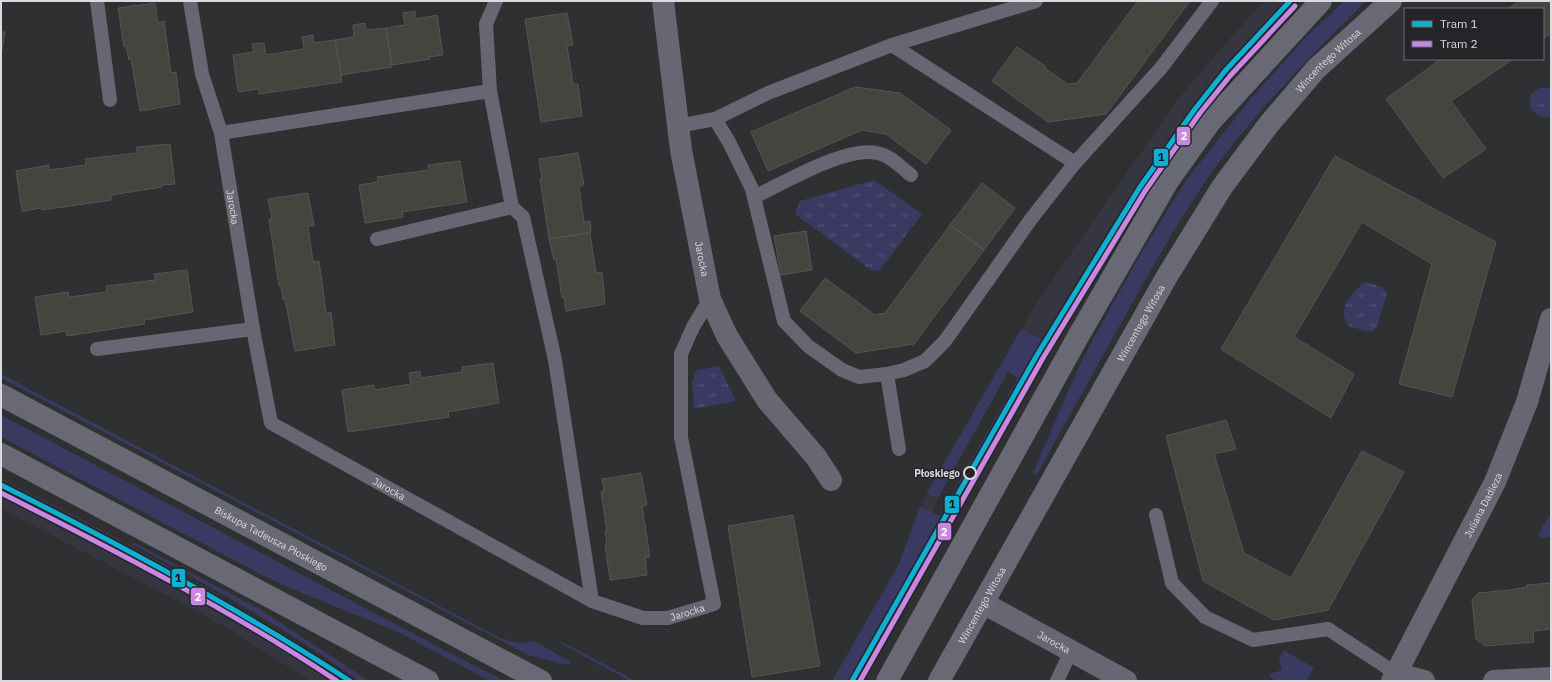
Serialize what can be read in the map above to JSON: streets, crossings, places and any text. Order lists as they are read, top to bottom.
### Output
{
  "streets": {
    "main road": ["Wincentego Witosa", "Biskupa Tadeusza Płoskiego"],
    "street": ["Jarocka", "Juliana Dadleza"]
  },
  "crossings": [
    ["Wincentego Witosa", "Jarocka"]
  ],
  "places": ["Płoskiego"],
  "lines": ["tram line 1", "tram line 2"],
  "legend": ["Tram 1", "Tram 2"]
}
